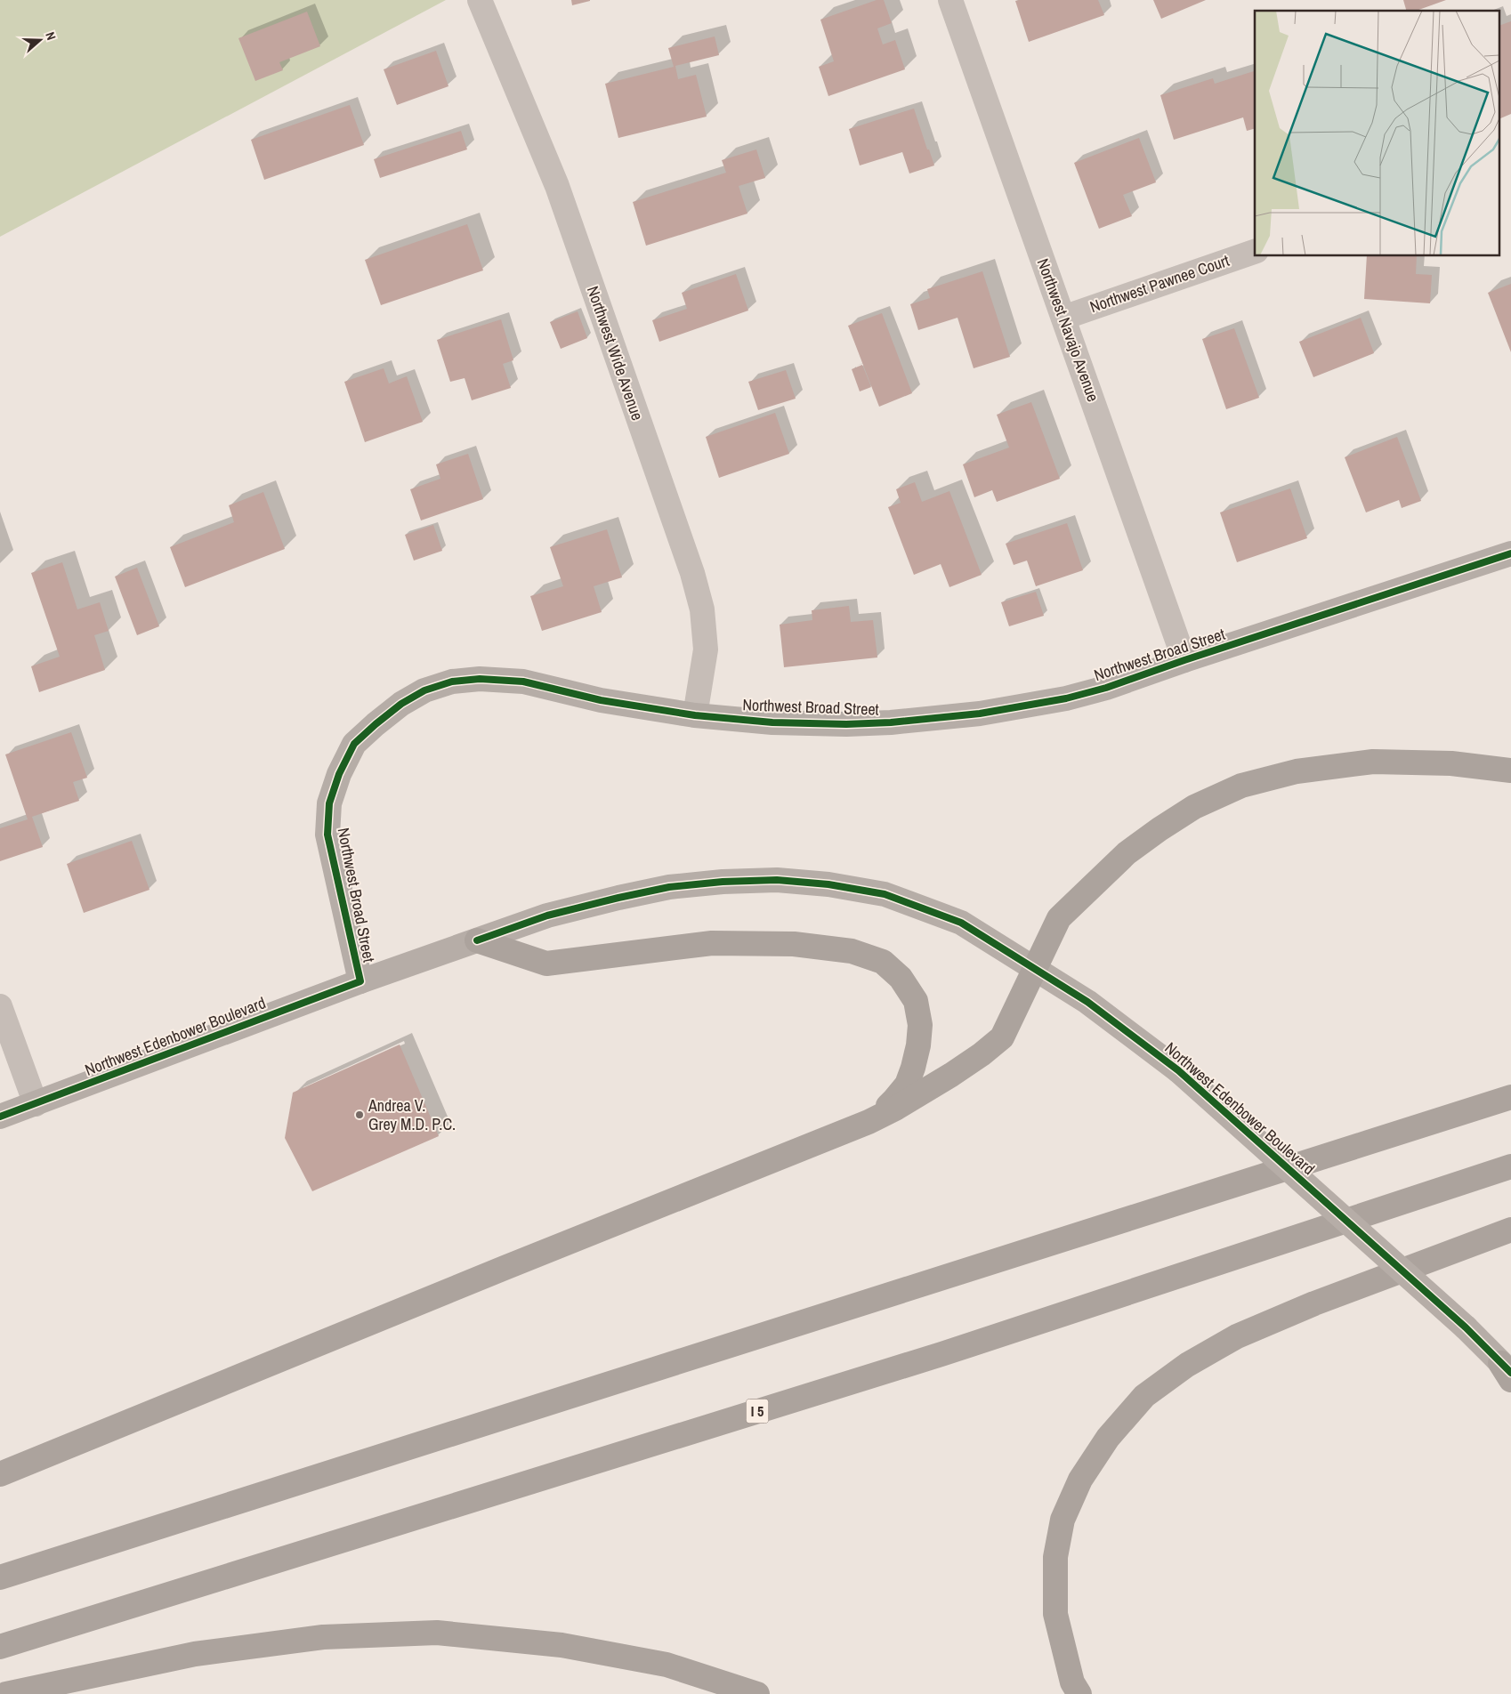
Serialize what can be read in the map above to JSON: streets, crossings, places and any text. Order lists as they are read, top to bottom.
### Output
{
  "streets": {
    "highway": ["I 5"],
    "main road": ["Northwest Broad Street", "Northwest Edenbower Boulevard"],
    "street": ["Northwest Pawnee Court", "Northwest Navajo Avenue", "Northwest Wide Avenue"]
  },
  "crossings": [
    ["Northwest Pawnee Court", "Northwest Navajo Avenue"],
    ["Northwest Navajo Avenue", "Northwest Broad Street"],
    ["Northwest Wide Avenue", "Northwest Broad Street"],
    ["Northwest Broad Street", "Northwest Edenbower Boulevard"]
  ],
  "places": ["Andrea V. Grey M.D. P.C."],
  "north": "right"
}
